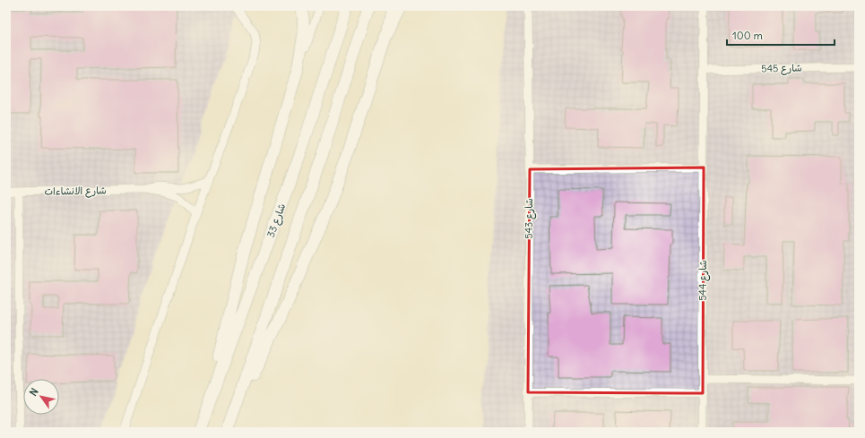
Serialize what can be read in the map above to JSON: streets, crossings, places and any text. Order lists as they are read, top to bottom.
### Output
{
  "streets": {
    "highway": ["شارع 33"],
    "street": [
      "شارع 545",
      "شارع الانشاءات",
      "شارع 543",
      "شارع 544"
    ]
  },
  "crossings": [
    ["شارع 545", "شارع 544"]
  ],
  "scale_bar": "100 m",
  "north": "top left"
}
